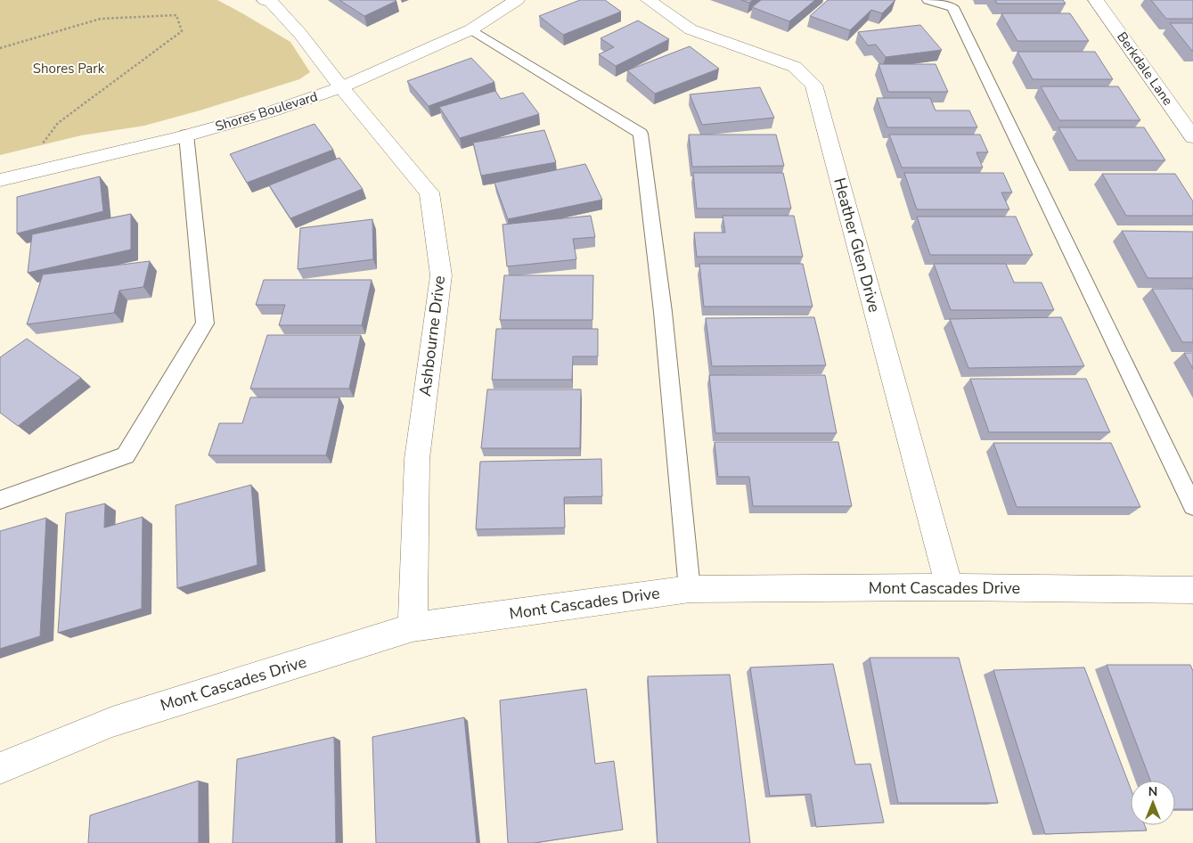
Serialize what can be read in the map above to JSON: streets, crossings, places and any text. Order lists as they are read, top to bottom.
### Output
{
  "streets": {
    "street": [
      "Berkdale Lane",
      "Shores Boulevard",
      "Heather Glen Drive",
      "Ashbourne Drive",
      "Mont Cascades Drive"
    ]
  },
  "crossings": [
    ["Shores Boulevard", "Ashbourne Drive"],
    ["Heather Glen Drive", "Mont Cascades Drive"],
    ["Ashbourne Drive", "Mont Cascades Drive"]
  ],
  "parks": ["Shores Park"],
  "north": "top"
}
